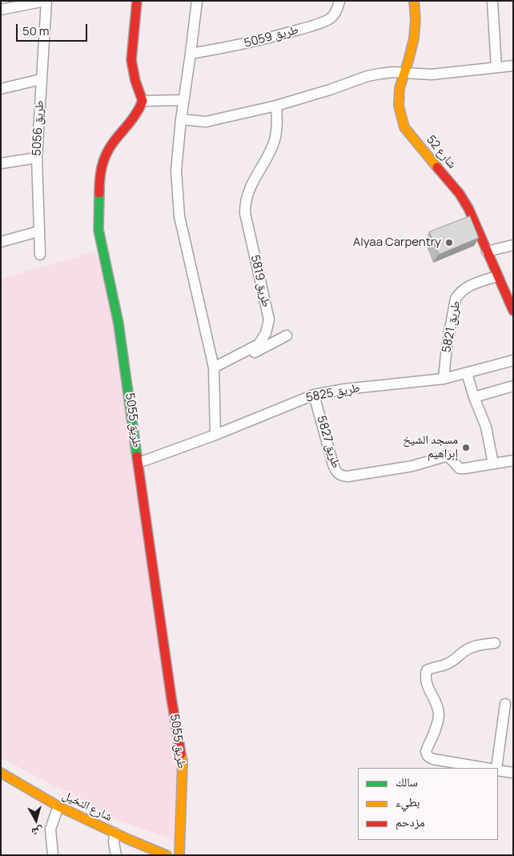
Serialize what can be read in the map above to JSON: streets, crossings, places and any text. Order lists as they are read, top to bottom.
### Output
{
  "streets": {
    "street": [
      "طريق 5059",
      "طريق 5056",
      "شارع 52",
      "طريق 5819",
      "طريق 5821",
      "طريق 5825",
      "طريق 5055",
      "طريق 5827",
      "شارع النخيل"
    ]
  },
  "crossings": [
    ["شارع 52", "طريق 5821"],
    ["طريق 5821", "طريق 5825"],
    ["طريق 5825", "طريق 5055"],
    ["طريق 5825", "طريق 5827"]
  ],
  "places": ["Alyaa Carpentry", "مسجد الشيخ إبراهيم"],
  "legend": ["سالك", "بطيء", "مزدحم"],
  "scale_bar": "50 m",
  "north": "bottom"
}
